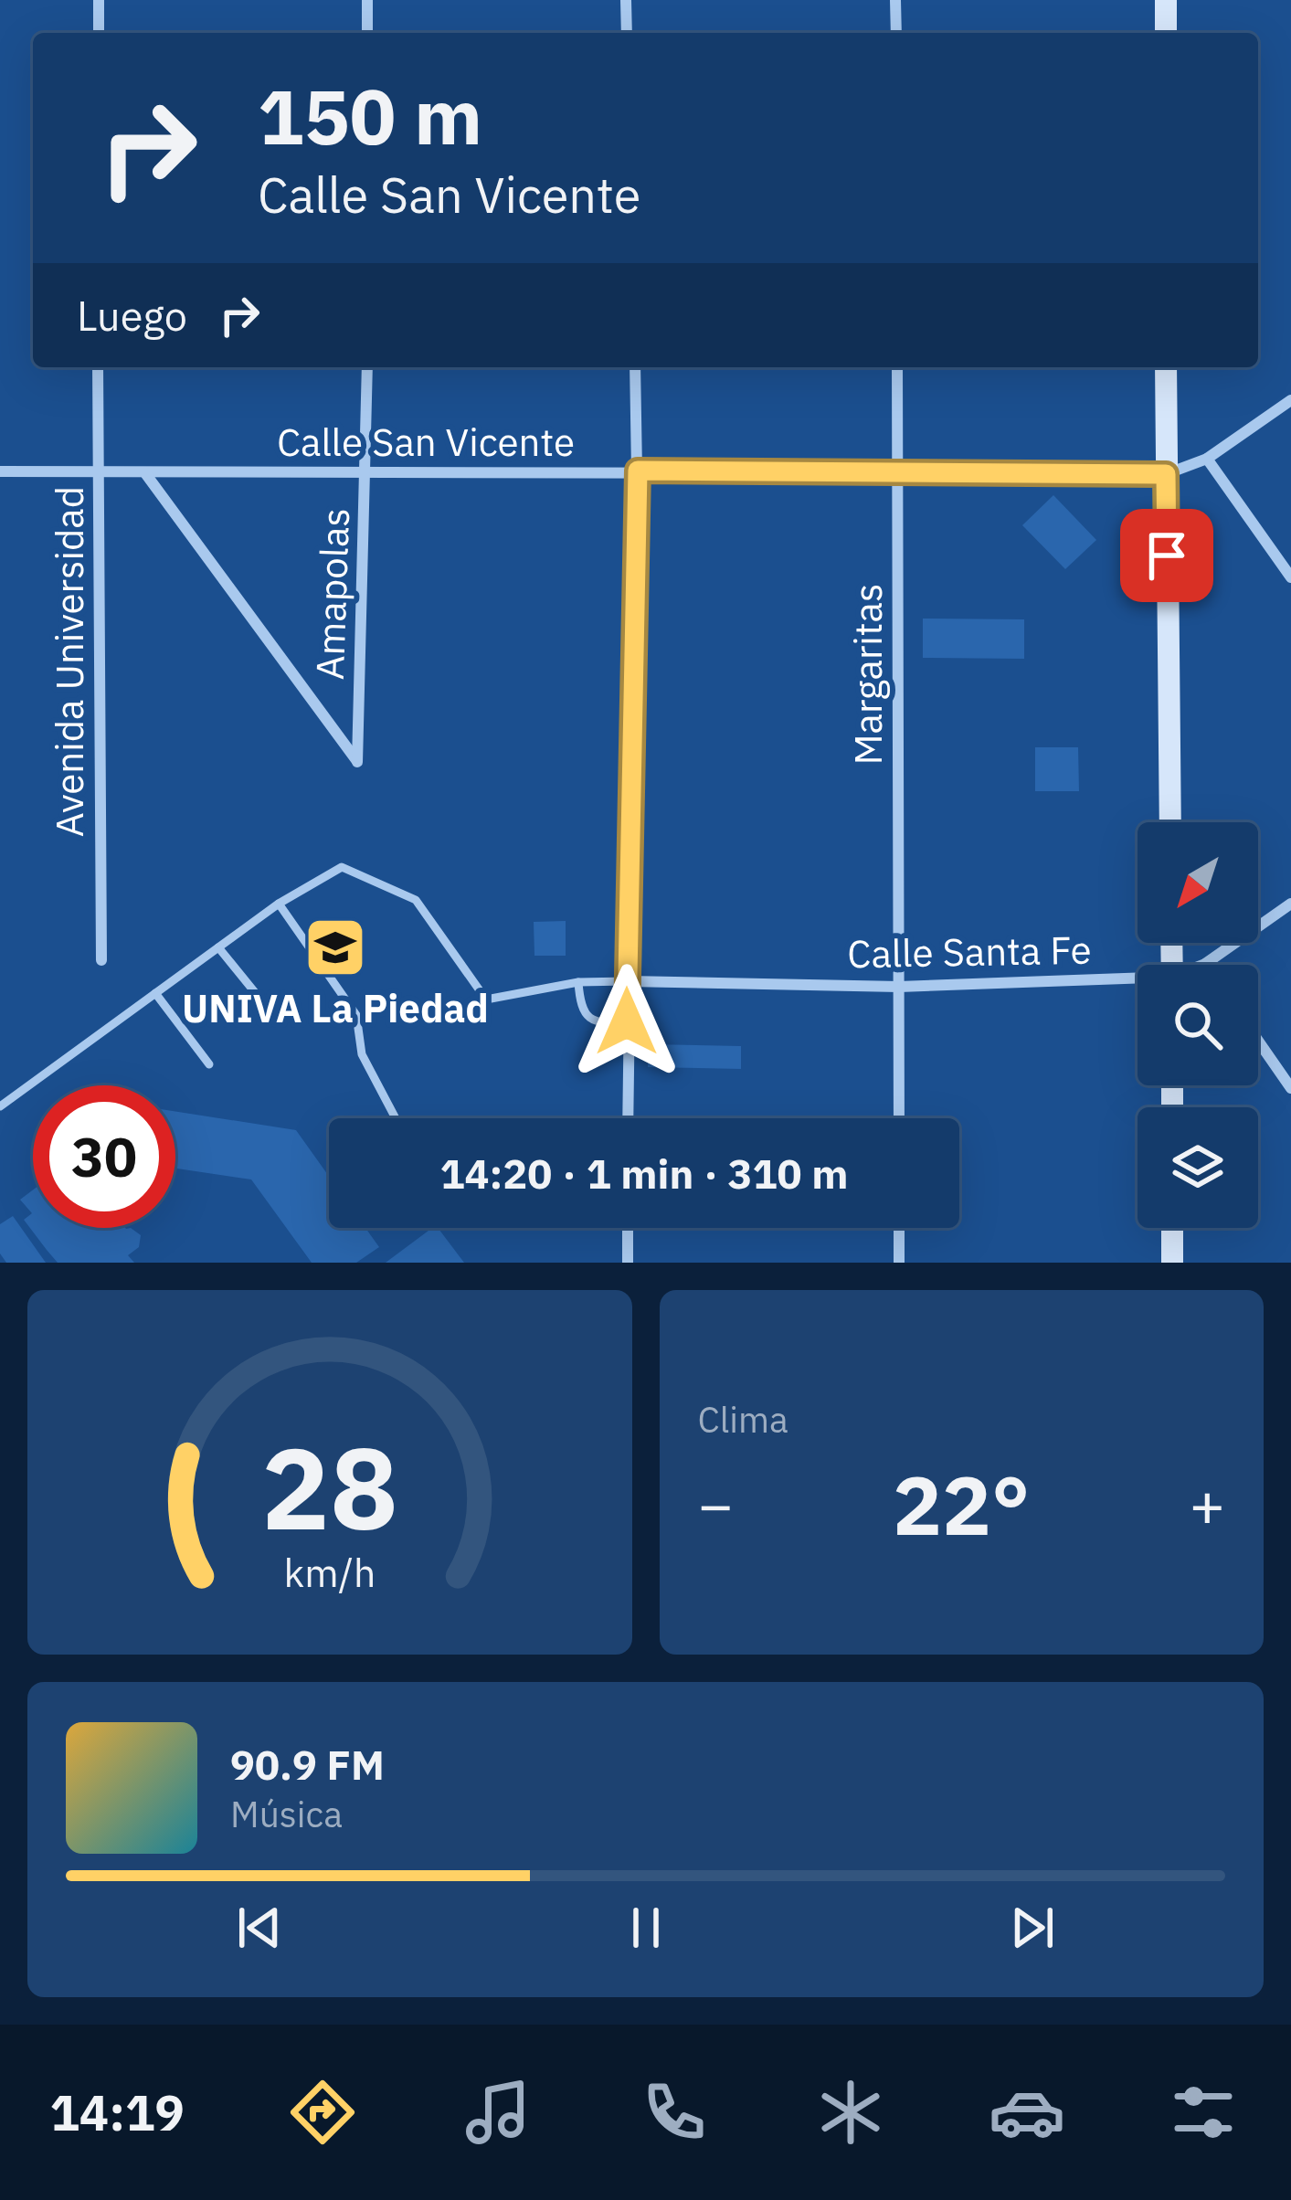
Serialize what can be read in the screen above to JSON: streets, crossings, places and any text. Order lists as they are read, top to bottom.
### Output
{
  "streets": {
    "street": [
      "Calle San Vicente",
      "Amapolas",
      "Avenida Universidad",
      "Margaritas",
      "Calle Santa Fe"
    ]
  },
  "crossings": [
    ["Calle San Vicente", "Amapolas"],
    ["Calle San Vicente", "Avenida Universidad"],
    ["Calle San Vicente", "Margaritas"],
    ["Margaritas", "Calle Santa Fe"]
  ],
  "places": {
    "school or university": ["UNIVA La Piedad"]
  },
  "north": "bottom left",
  "page": {
    "turn": ["150 m", "Calle San Vicente"],
    "then": "Luego",
    "limit": "30",
    "trip": "14:20 · 1 min · 310 m",
    "tile": "Clima",
    "heat": ["−", "22°", "+"],
    "song": ["90.9 FM", "Música"],
    "tabs": "14:19",
    "gauge": ["28", "km/h"]
  }
}
